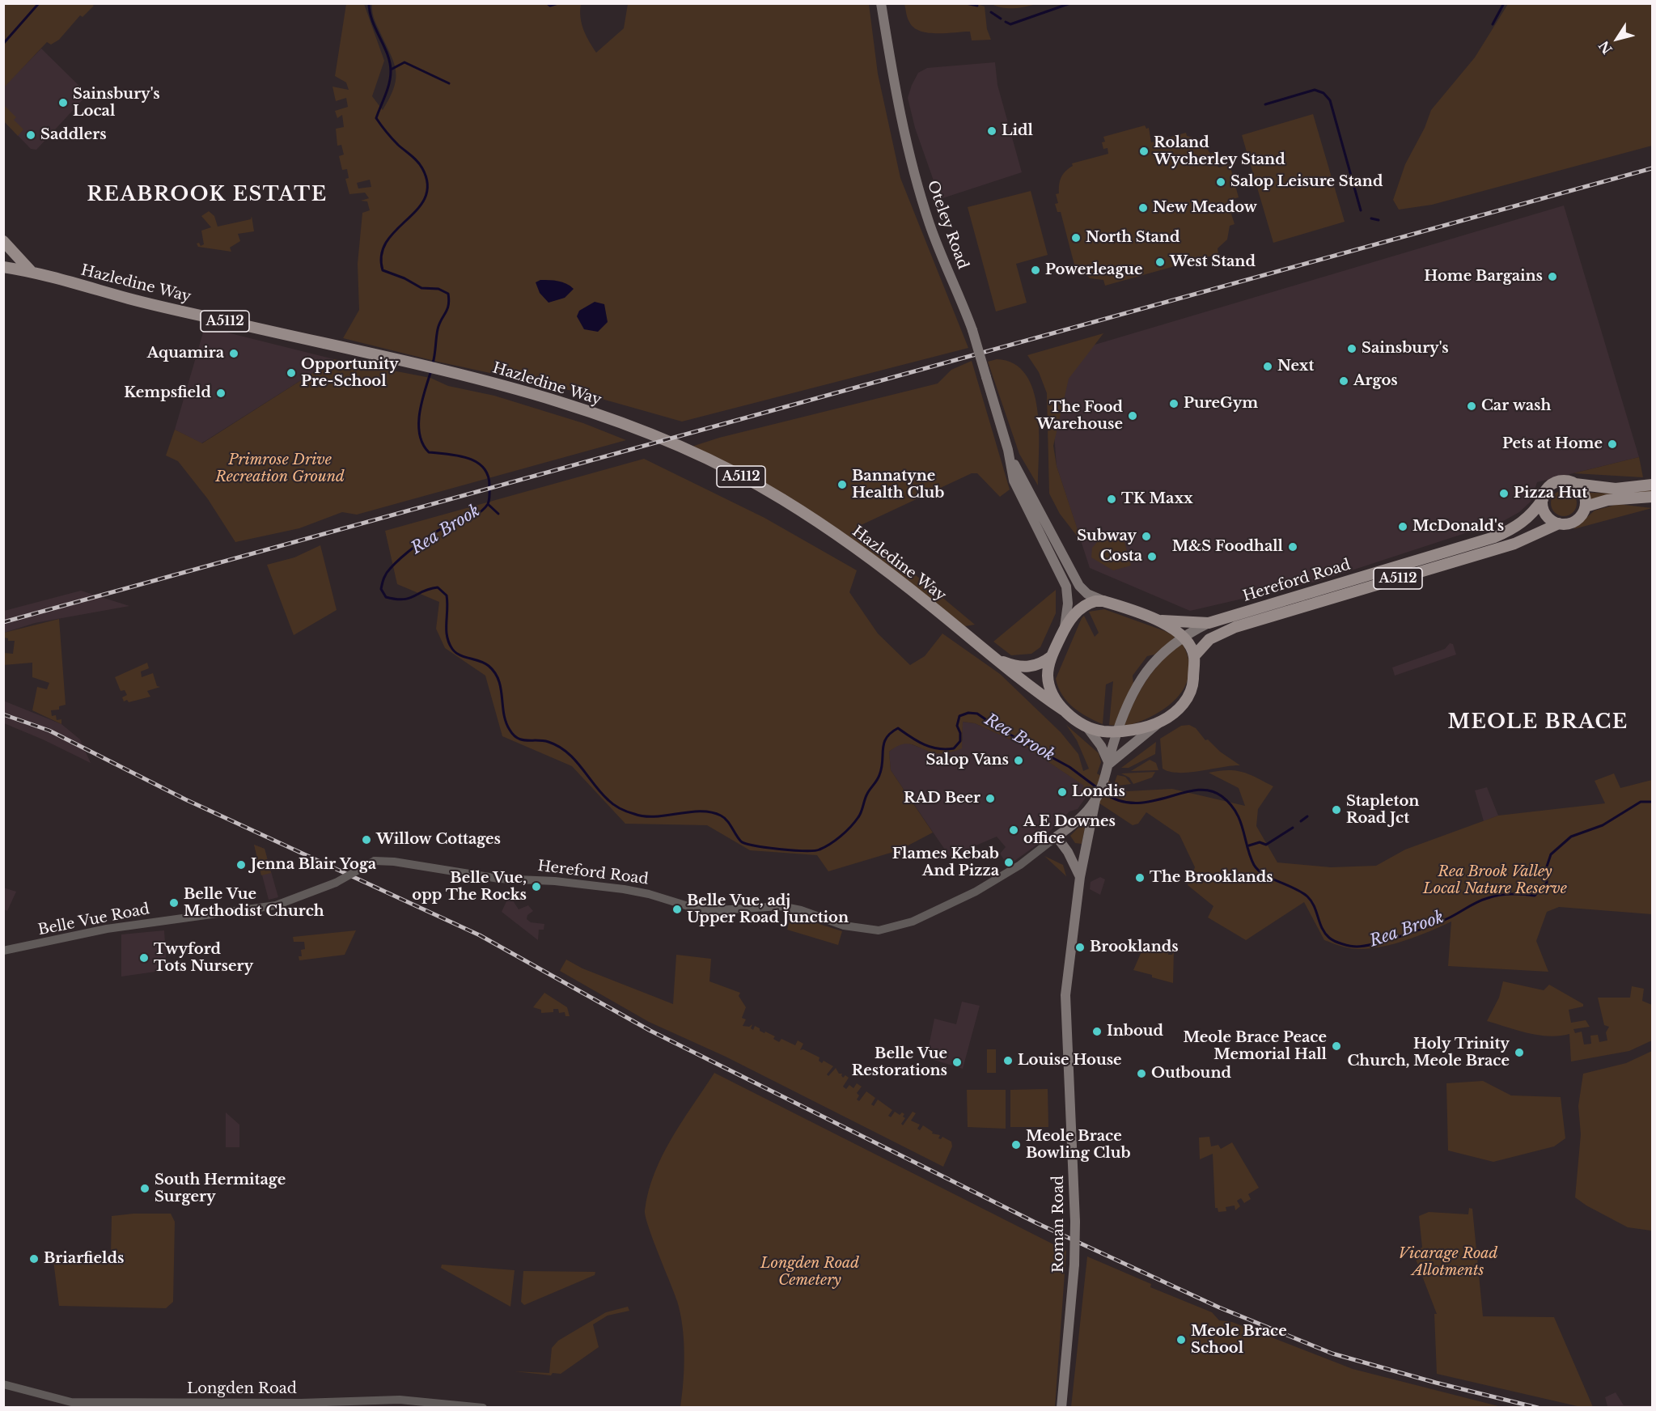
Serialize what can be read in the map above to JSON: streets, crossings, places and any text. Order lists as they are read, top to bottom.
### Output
{
  "streets": {
    "main road": [
      "Oteley Road",
      "Hazledine Way",
      "A5112",
      "Hereford Road",
      "Roman Road"
    ],
    "street": ["Belle Vue Road", "Longden Road"]
  },
  "crossings": [
    ["A5112", "Hereford Road"],
    ["Hereford Road", "Belle Vue Road"],
    ["Hereford Road", "Roman Road"]
  ],
  "districts": ["REABROOK ESTATE", "MEOLE BRACE"],
  "water": ["Rea Brook"],
  "parks": [
    "Primrose Drive Recreation Ground",
    "Rea Brook Valley Local Nature Reserve",
    "Vicarage Road Allotments",
    "Longden Road Cemetery"
  ],
  "places": [
    "Sainsbury's Local",
    "Lidl",
    "Saddlers",
    "Roland Wycherley Stand",
    "Salop Leisure Stand",
    "New Meadow",
    "North Stand",
    "West Stand",
    "Powerleague",
    "Home Bargains",
    "Sainsbury's",
    "Aquamira",
    "Next",
    "Opportunity Pre-School",
    "Argos",
    "Kempsfield",
    "PureGym",
    "Car wash",
    "The Food Warehouse",
    "Pets at Home",
    "Bannatyne Health Club",
    "Pizza Hut",
    "TK Maxx",
    "McDonald's",
    "Subway",
    "M&S Foodhall",
    "Costa",
    "Salop Vans",
    "Londis",
    "RAD Beer",
    "Stapleton Road Jct",
    "A E Downes office",
    "Willow Cottages",
    "Flames Kebab And Pizza",
    "Jenna Blair Yoga",
    "The Brooklands",
    "Belle Vue, opp The Rocks",
    "Belle Vue Methodist Church",
    "Belle Vue, adj Upper Road Junction",
    "Brooklands",
    "Twyford Tots Nursery",
    "Inboud",
    "Meole Brace Peace Memorial Hall",
    "Holy Trinity Church, Meole Brace",
    "Louise House",
    "Belle Vue Restorations",
    "Outbound",
    "Meole Brace Bowling Club",
    "South Hermitage Surgery",
    "Briarfields",
    "Meole Brace School"
  ],
  "north": "bottom left"
}
